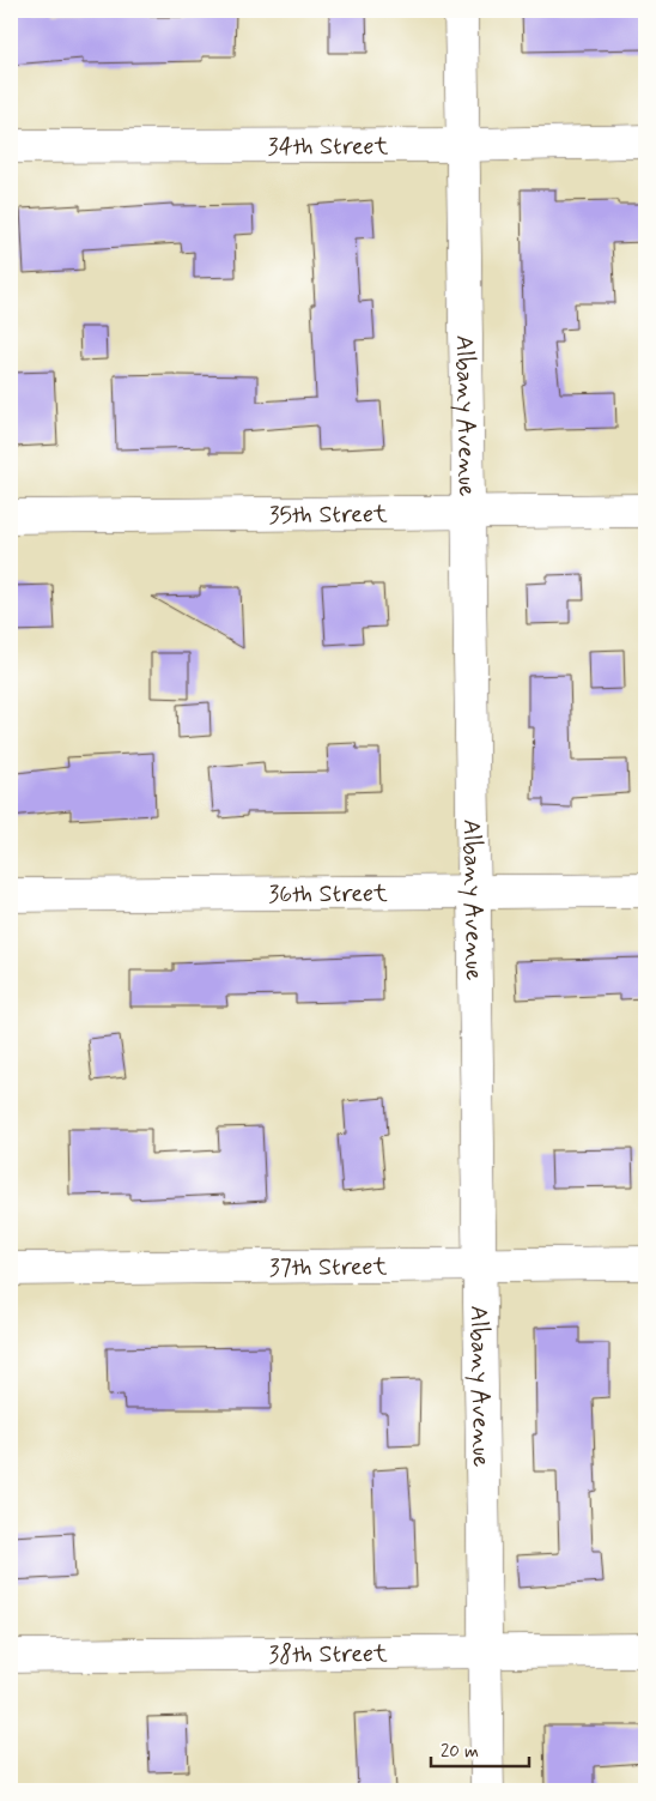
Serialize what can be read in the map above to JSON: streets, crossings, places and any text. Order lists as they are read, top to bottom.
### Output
{
  "streets": {
    "street": [
      "34th Street",
      "Albany Avenue",
      "35th Street",
      "36th Street",
      "37th Street",
      "38th Street"
    ]
  },
  "crossings": [
    ["34th Street", "Albany Avenue"],
    ["Albany Avenue", "35th Street"],
    ["Albany Avenue", "36th Street"],
    ["Albany Avenue", "37th Street"],
    ["Albany Avenue", "38th Street"]
  ],
  "scale_bar": "20 m"
}
